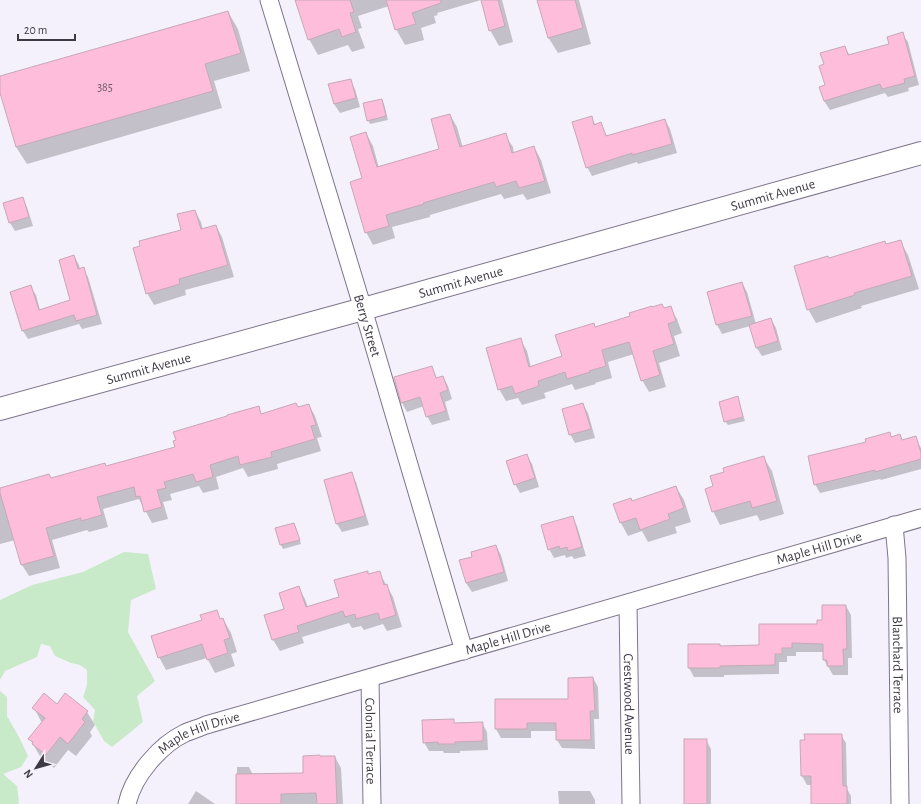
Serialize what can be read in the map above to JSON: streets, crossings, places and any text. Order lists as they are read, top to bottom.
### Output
{
  "streets": {
    "street": [
      "Summit Avenue",
      "Berry Street",
      "Maple Hill Drive",
      "Blanchard Terrace",
      "Crestwood Avenue",
      "Colonial Terrace"
    ]
  },
  "crossings": [
    ["Summit Avenue", "Berry Street"],
    ["Berry Street", "Maple Hill Drive"],
    ["Maple Hill Drive", "Blanchard Terrace"],
    ["Maple Hill Drive", "Crestwood Avenue"],
    ["Maple Hill Drive", "Colonial Terrace"]
  ],
  "house_numbers": ["385"],
  "scale_bar": "20 m",
  "north": "bottom left"
}
